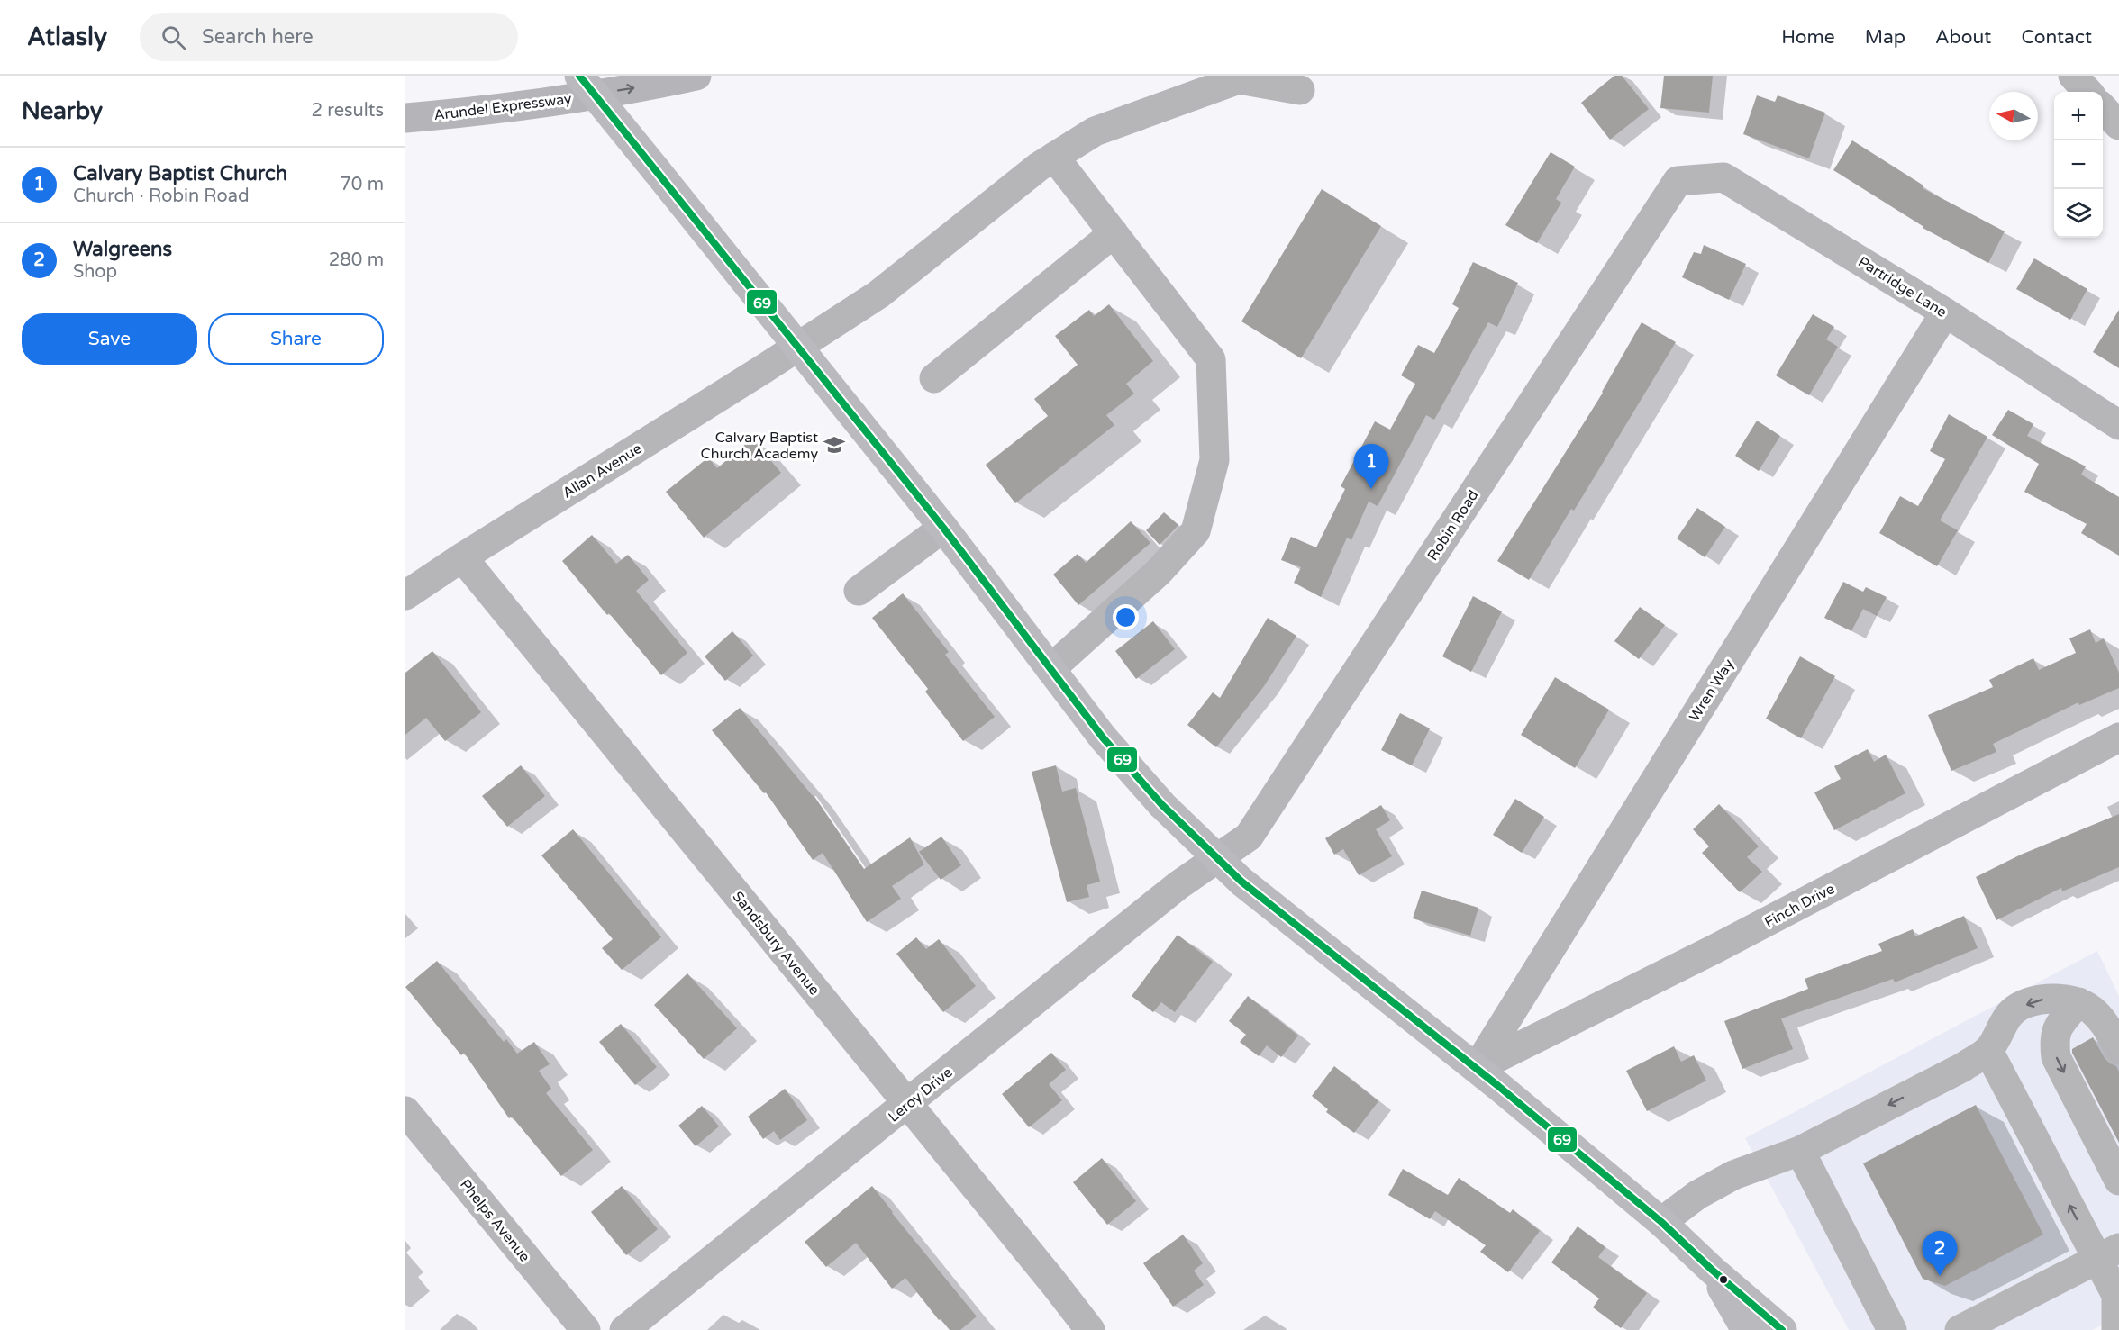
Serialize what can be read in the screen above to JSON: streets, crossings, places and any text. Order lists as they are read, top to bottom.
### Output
{
  "streets": {
    "highway": ["Arundel Expressway"],
    "street": [
      "Partridge Lane",
      "Allan Avenue",
      "Robin Road",
      "Wren Way",
      "Finch Drive",
      "Sandsbury Avenue",
      "Leroy Drive",
      "Phelps Avenue"
    ]
  },
  "crossings": [
    ["Partridge Lane", "Robin Road"],
    ["Partridge Lane", "Wren Way"],
    ["Allan Avenue", "Sandsbury Avenue"],
    ["Robin Road", "Leroy Drive"],
    ["Wren Way", "Finch Drive"],
    ["Sandsbury Avenue", "Leroy Drive"]
  ],
  "one_way": ["Arundel Expressway"],
  "places": {
    "school or university": ["Calvary Baptist Church Academy"]
  },
  "lines": ["transit line 69"],
  "north": "left",
  "page": {
    "header": "Atlasly",
    "search": "Search here",
    "nav": [
      "Home",
      "Map",
      "About",
      "Contact"
    ],
    "heading": ["Nearby", "2 results"],
    "map_buttons": ["+", "−"],
    "list": [
      {
        "mark": "1",
        "name": "Calvary Baptist Church",
        "note": "Church · Robin Road",
        "value": "70 m"
      },
      {
        "mark": "2",
        "name": "Walgreens",
        "note": "Shop",
        "value": "280 m"
      }
    ],
    "buttons": ["Save", "Share"],
    "pins": ["1", "2"]
  }
}
